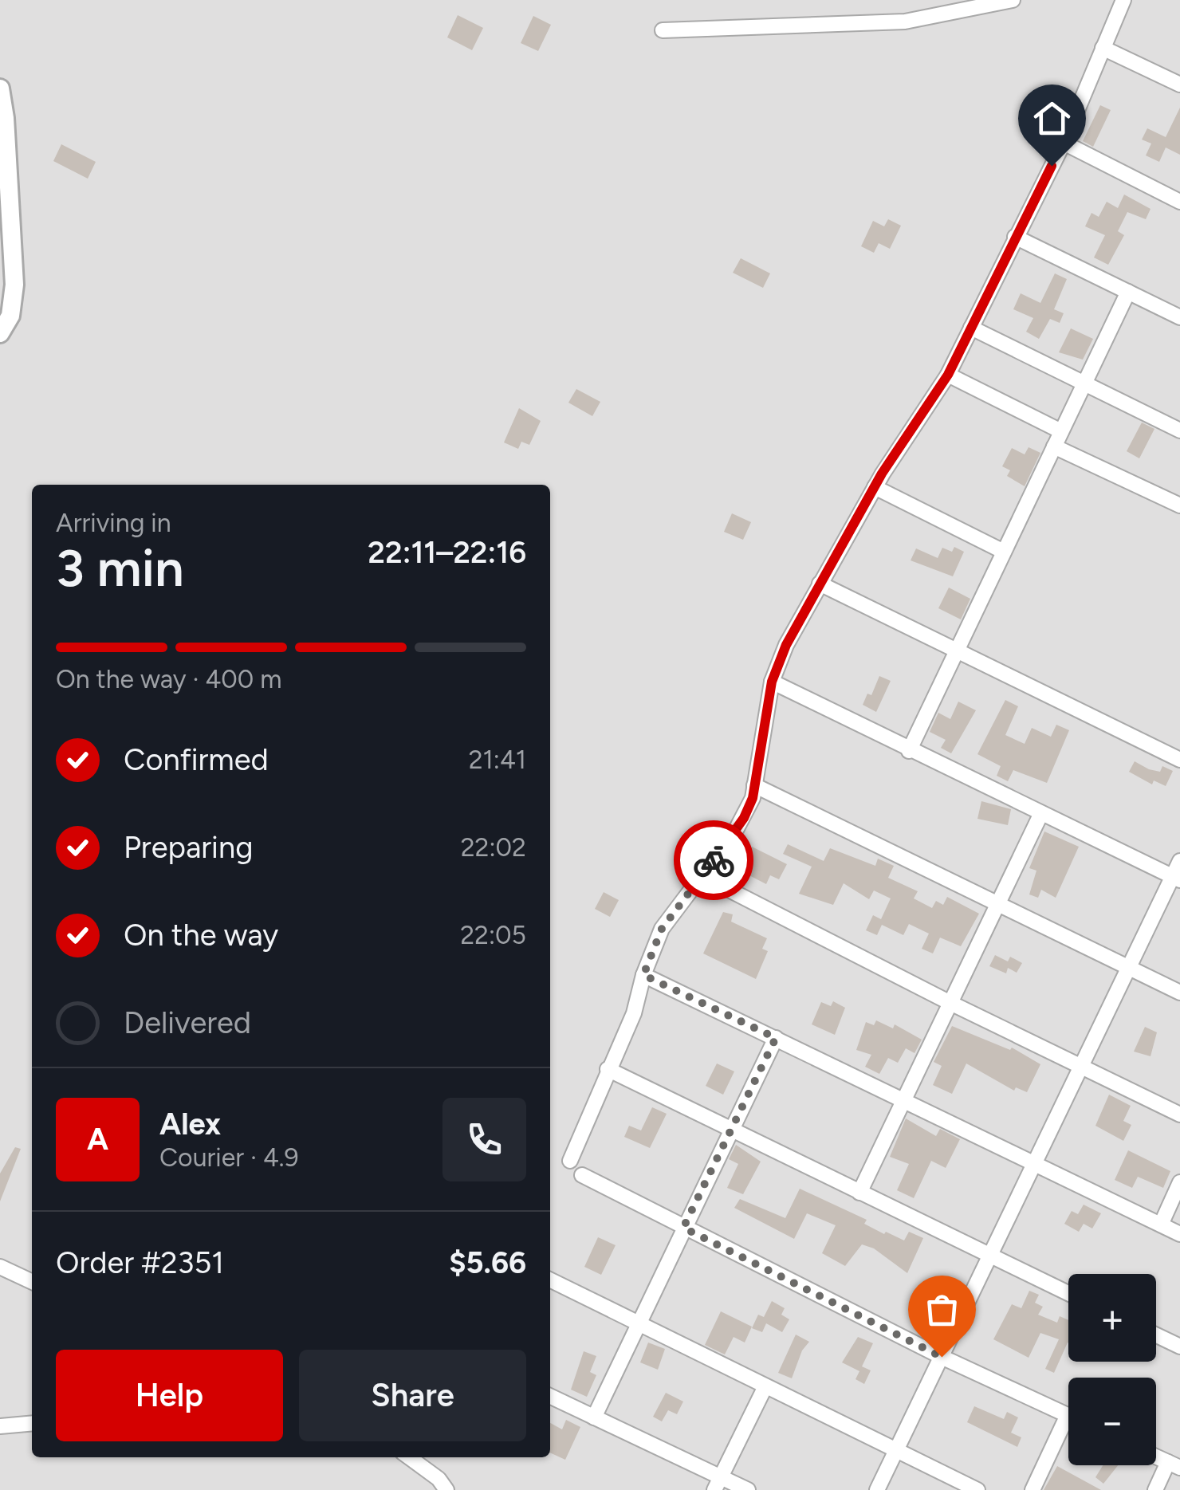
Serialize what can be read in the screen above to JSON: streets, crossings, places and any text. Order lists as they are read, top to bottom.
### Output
{
  "page": {
    "heading": ["3 min", "Arriving in", "22:11–22:16"],
    "panel": [
      "Alex",
      "Courier · 4.9",
      "Order #2351",
      "$5.66"
    ],
    "bar": "On the way · 400 m",
    "list": [
      ["Confirmed", "21:41"],
      ["Preparing", "22:02"],
      ["On the way", "22:05"],
      "Delivered"
    ],
    "round": "A",
    "map_buttons": ["+", "−"],
    "buttons": ["Help", "Share"]
  }
}
